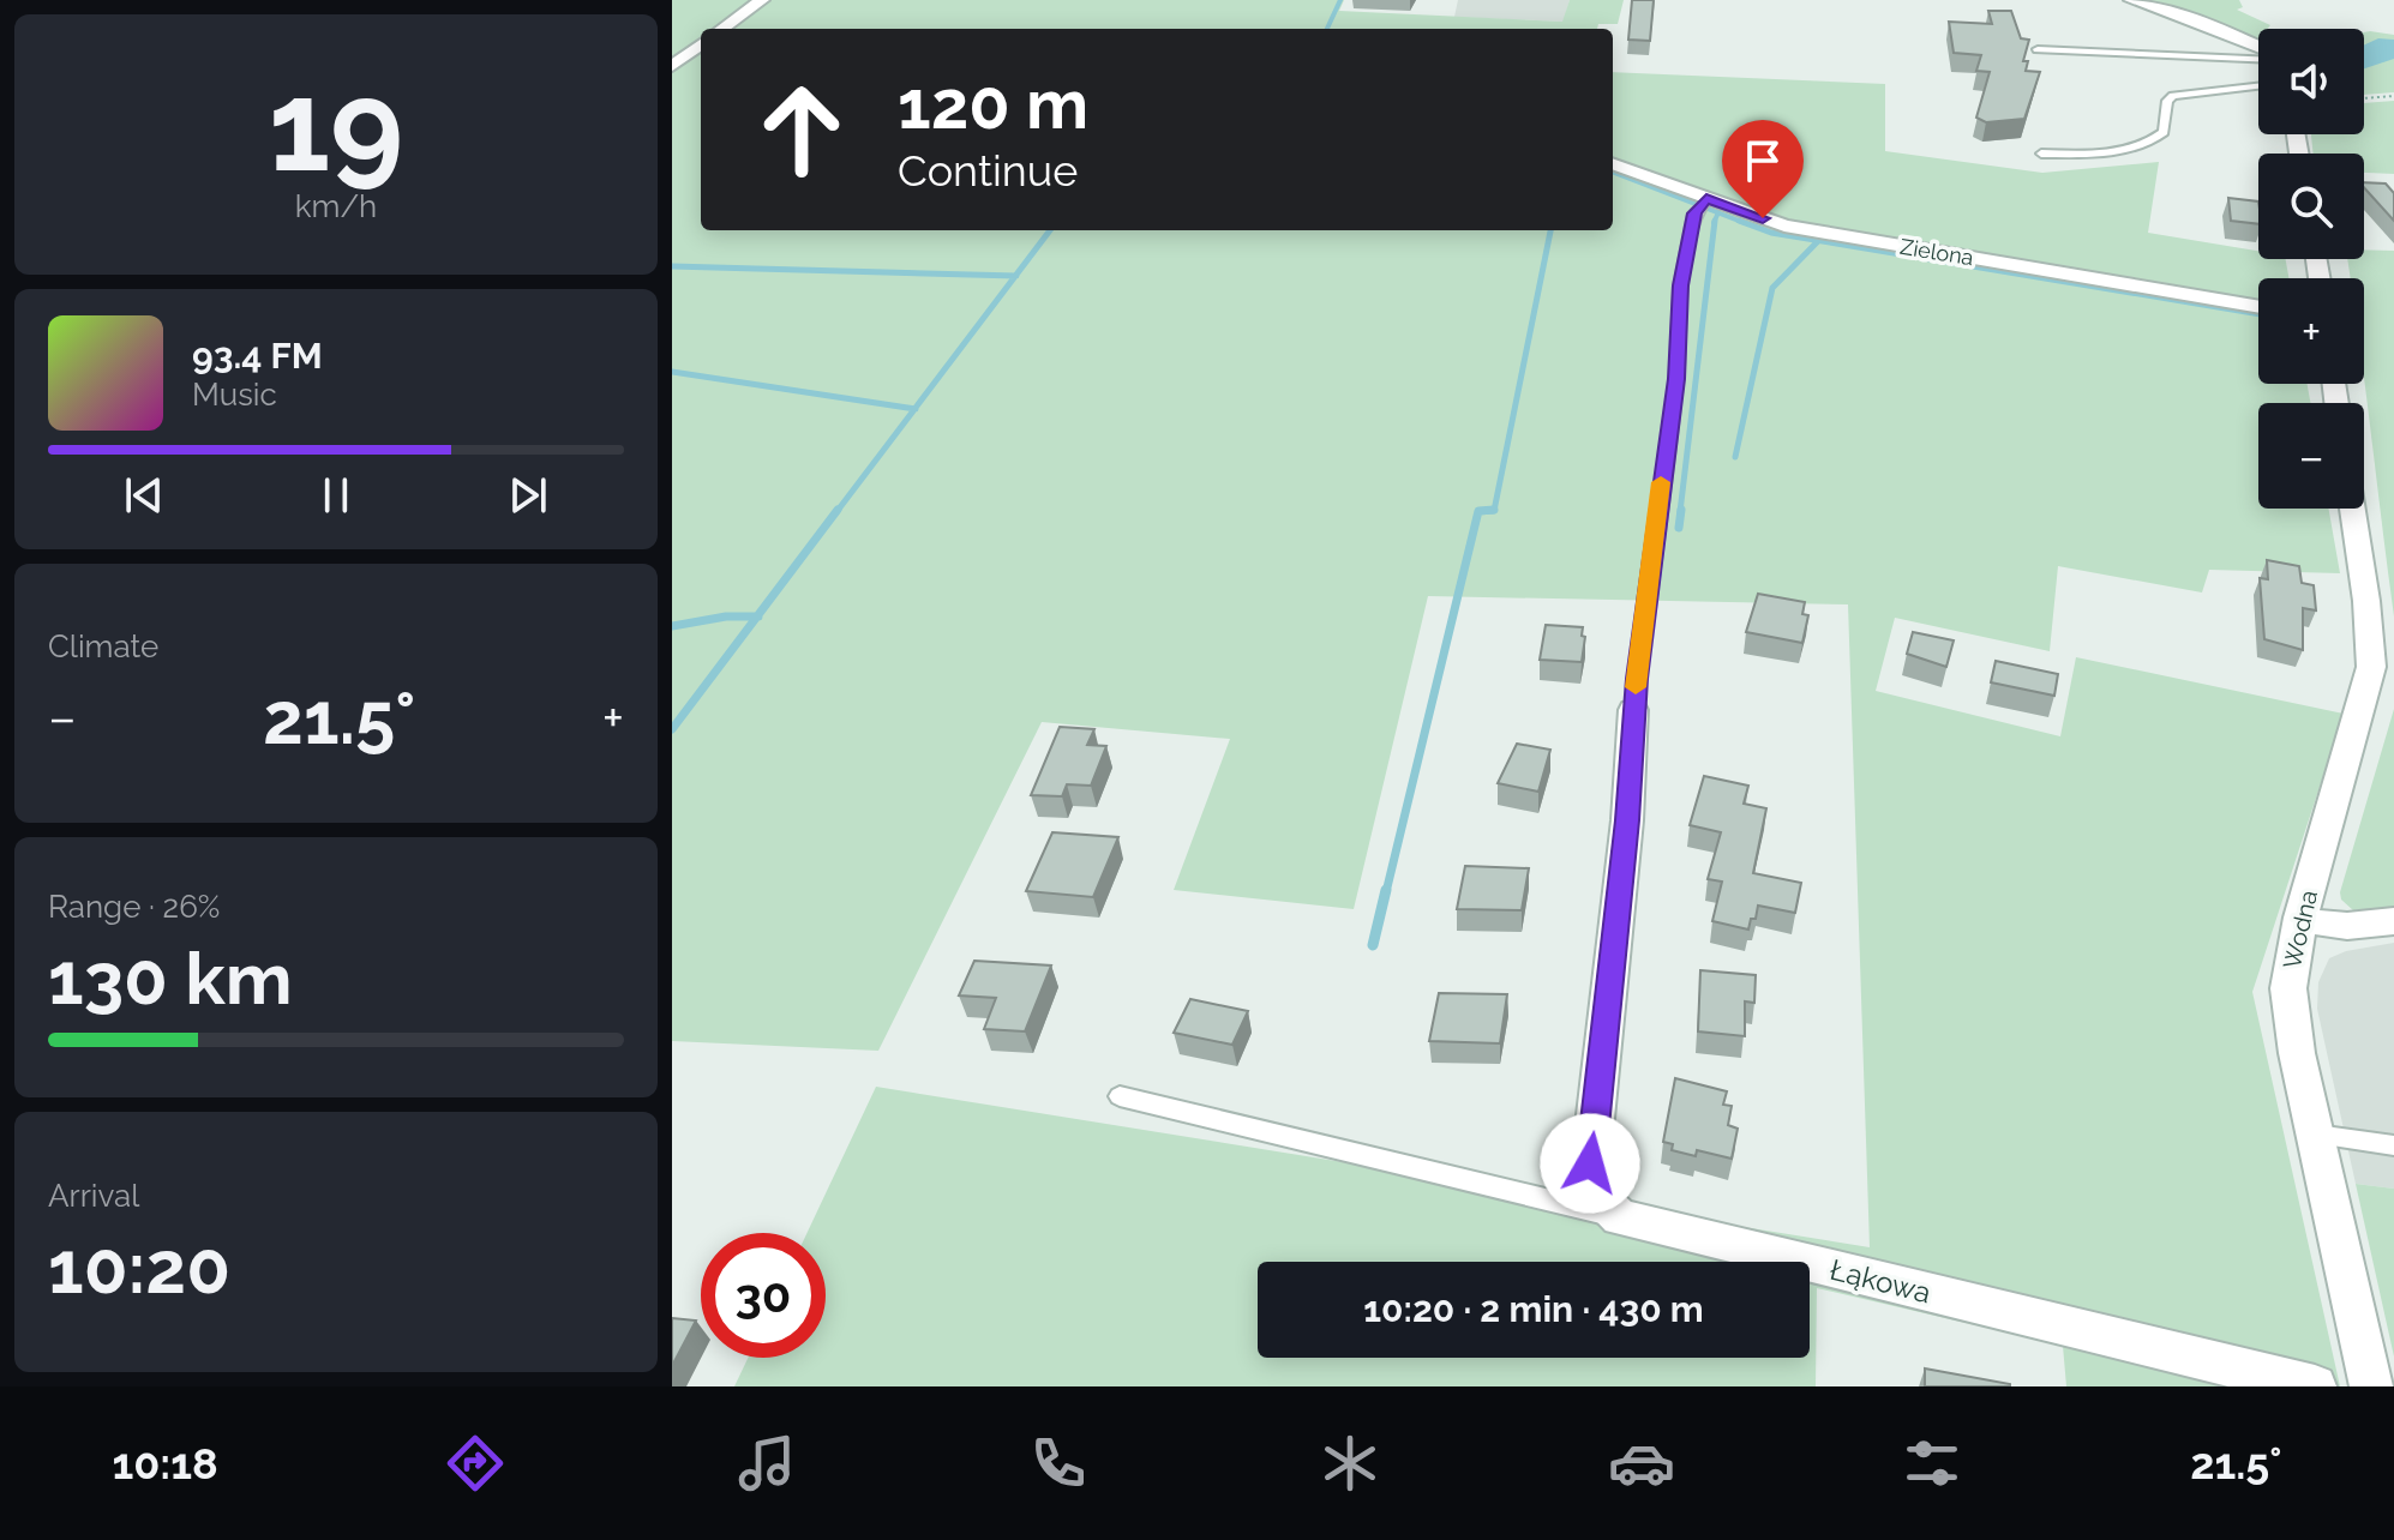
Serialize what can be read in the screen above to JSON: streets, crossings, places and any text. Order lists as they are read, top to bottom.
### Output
{
  "streets": {
    "street": ["Zielona", "Wodna", "Łąkowa"]
  },
  "page": {
    "tile": [
      ["19", "km/h"],
      "Climate",
      ["Range · 26%", "130 km"],
      ["Arrival", "10:20"]
    ],
    "map_buttons": ["+", "−"],
    "turn": ["120 m", "Continue"],
    "song": ["93.4 FM", "Music"],
    "heat": ["−", "21.5°", "+"],
    "limit": "30",
    "trip": "10:20 · 2 min · 430 m",
    "tabs": ["10:18", "21.5°"]
  }
}
